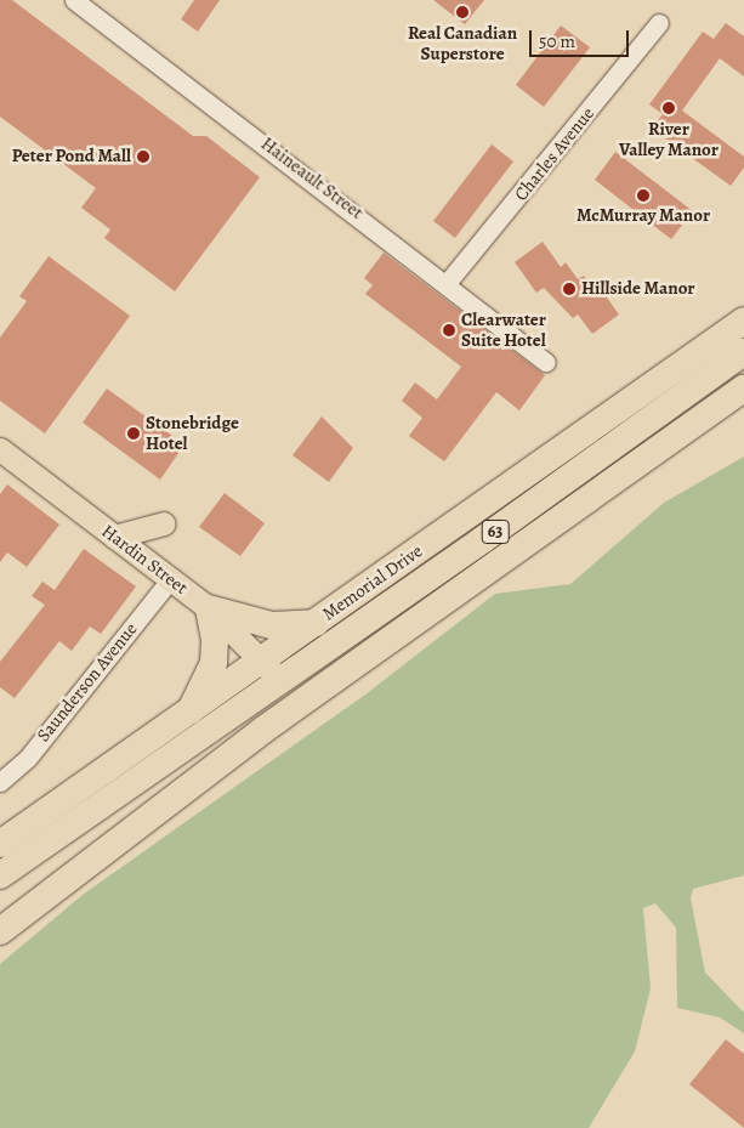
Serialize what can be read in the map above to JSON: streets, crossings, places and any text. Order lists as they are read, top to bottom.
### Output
{
  "streets": {
    "highway": ["63", "Memorial Drive"],
    "main road": ["Hardin Street"],
    "street": ["Charles Avenue", "Haineault Street", "Saunderson Avenue"]
  },
  "crossings": [
    ["Charles Avenue", "Haineault Street"],
    ["Hardin Street", "Memorial Drive"],
    ["Hardin Street", "Saunderson Avenue"]
  ],
  "places": [
    "Real Canadian Superstore",
    "River Valley Manor",
    "Peter Pond Mall",
    "McMurray Manor",
    "Hillside Manor",
    "Clearwater Suite Hotel",
    "Stonebridge Hotel"
  ],
  "scale_bar": "50 m"
}
